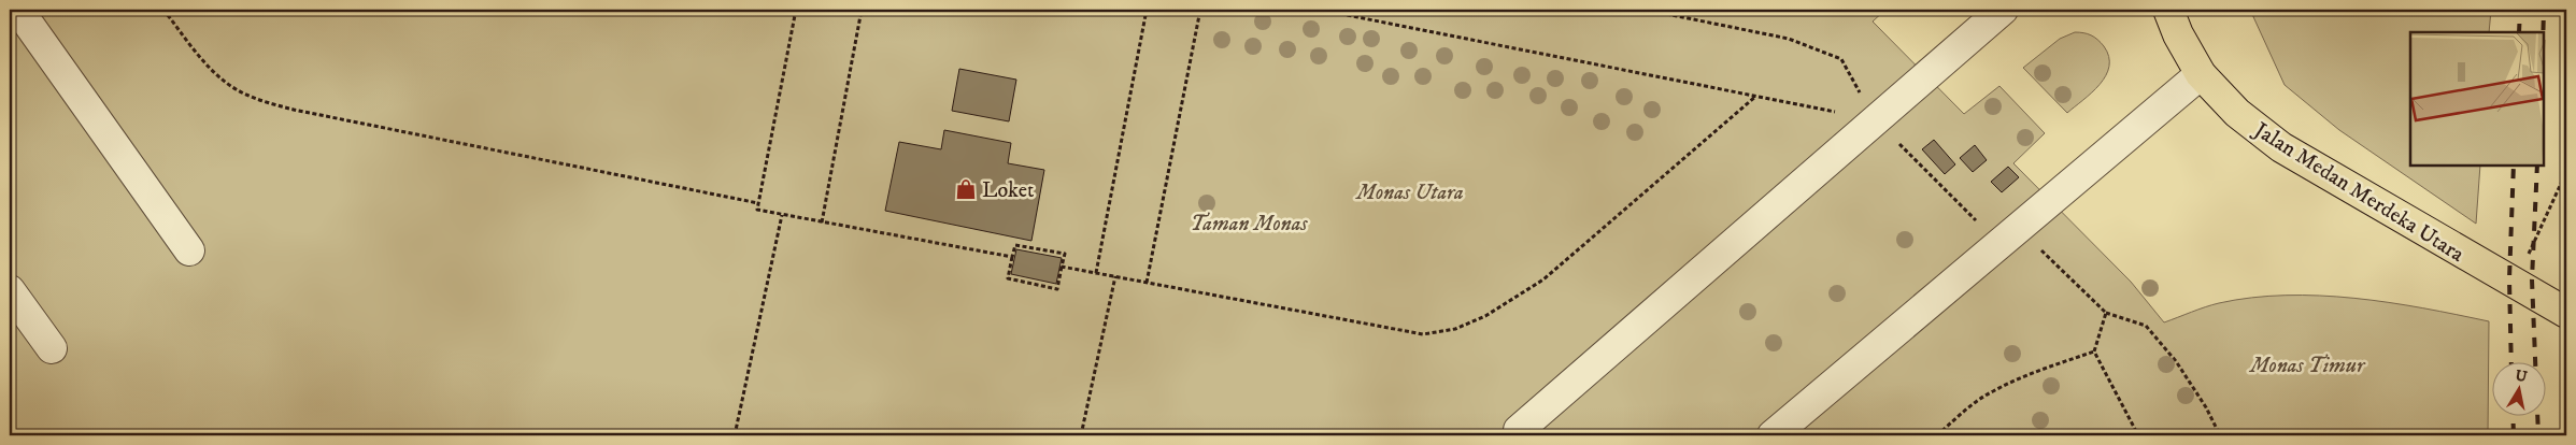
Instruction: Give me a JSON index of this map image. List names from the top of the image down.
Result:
{
  "streets": {
    "main road": ["Jalan Medan Merdeka Utara"]
  },
  "parks": ["Monas Utara", "Taman Monas", "Monas Timur"],
  "places": {
    "shop": ["Loket"]
  },
  "north": "top"
}
